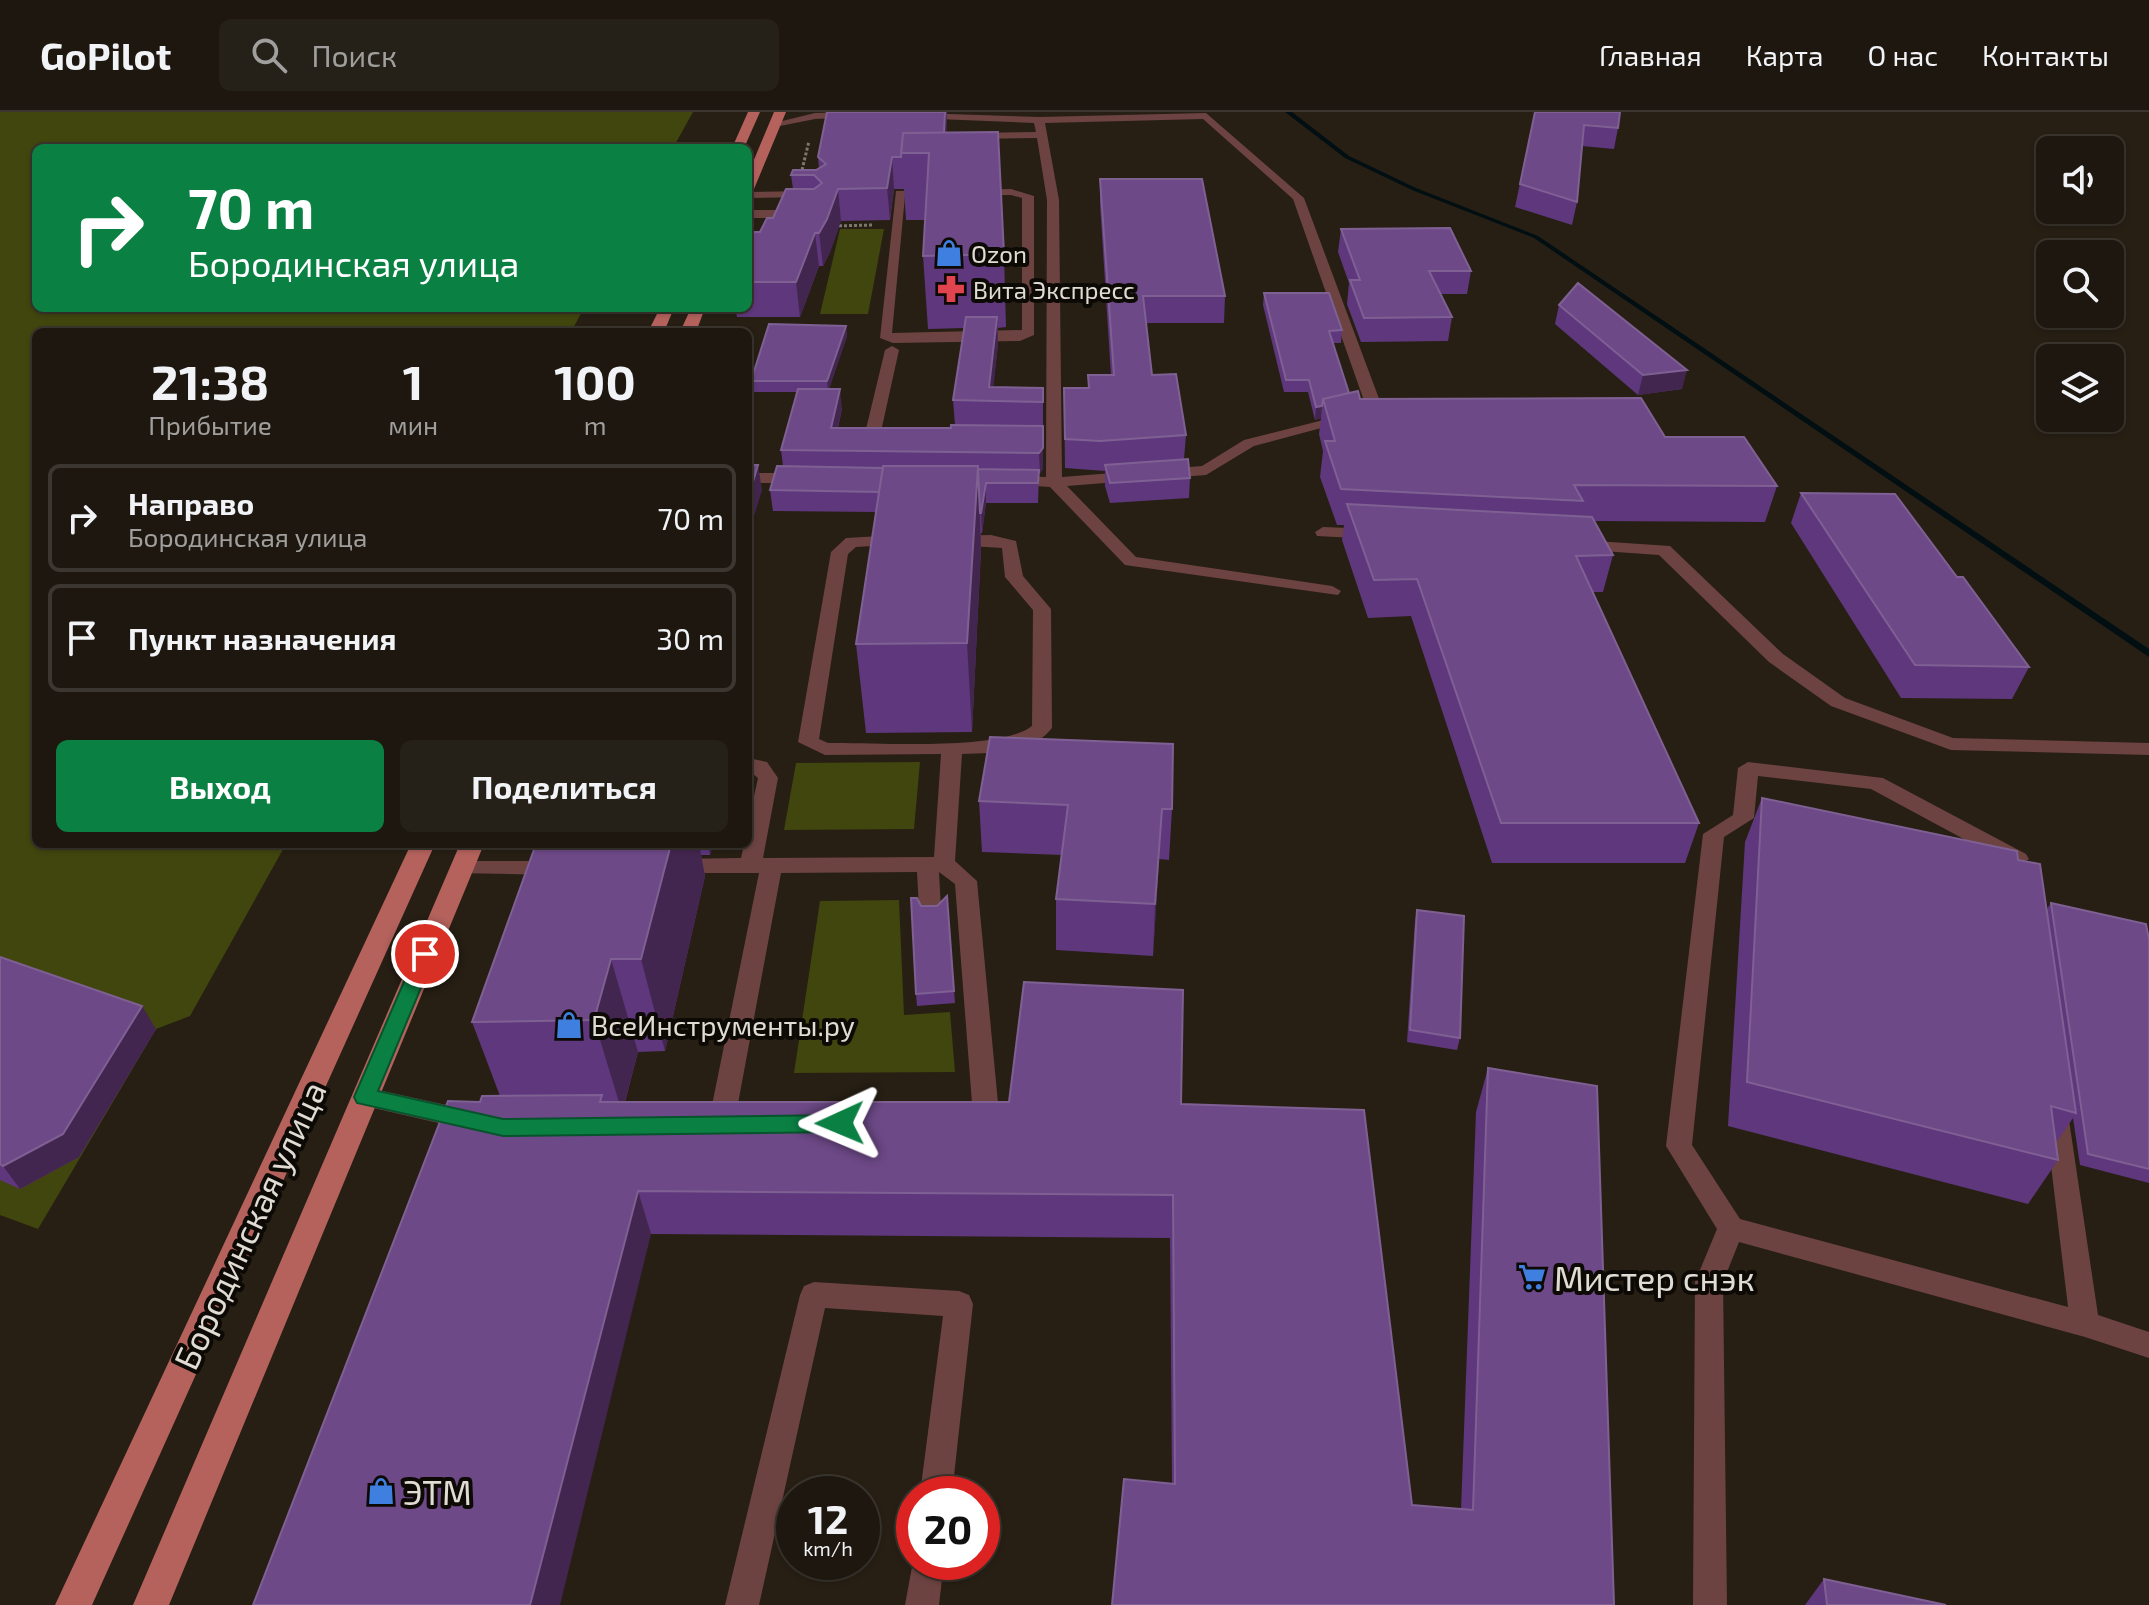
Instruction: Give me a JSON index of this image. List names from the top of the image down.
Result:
{
  "streets": {
    "main road": ["Бородинская улица"]
  },
  "places": {
    "shop": ["Ozon", "ВсеИнструменты.ру", "ЭТМ"],
    "pharmacy": ["Вита Экспресс"],
    "supermarket": ["Мистер снэк"]
  },
  "page": {
    "header": "GoPilot",
    "search": "Поиск",
    "nav": [
      "Главная",
      "Карта",
      "О нас",
      "Контакты"
    ],
    "turn": ["70 m", "Бородинская улица"],
    "eta": [
      "21:38",
      "Прибытие",
      "1",
      "мин",
      "100",
      "m"
    ],
    "list": [
      {
        "name": "Направо",
        "note": "Бородинская улица",
        "value": "70 m"
      },
      {
        "name": "Пункт назначения",
        "value": "30 m"
      }
    ],
    "buttons": ["Выход", "Поделиться"],
    "speed": "12 km/h",
    "limit": "20"
  }
}
